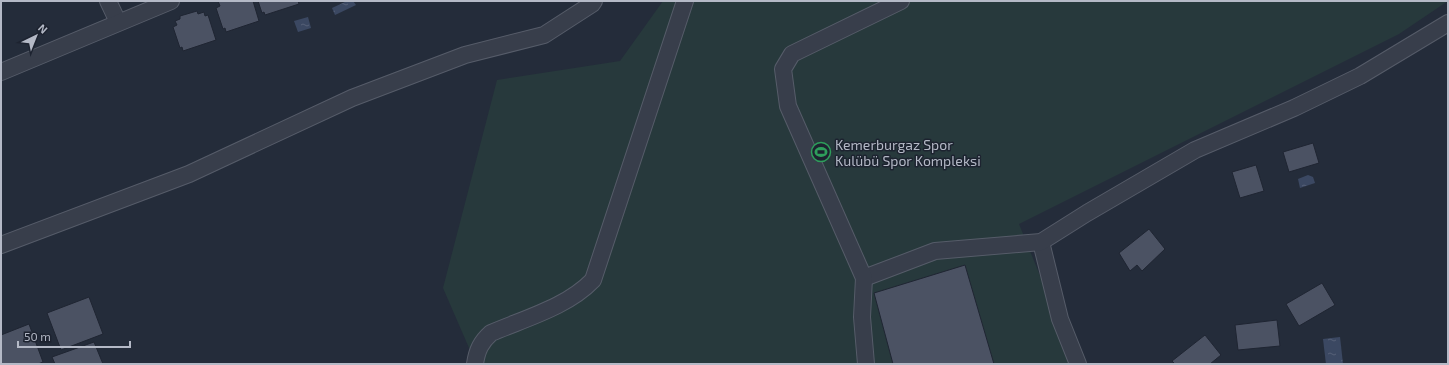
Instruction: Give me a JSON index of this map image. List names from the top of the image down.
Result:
{
  "places": {
    "sports": ["Kemerburgaz Spor Kulübü Spor Kompleksi"]
  },
  "scale_bar": "50 m",
  "north": "top right"
}
